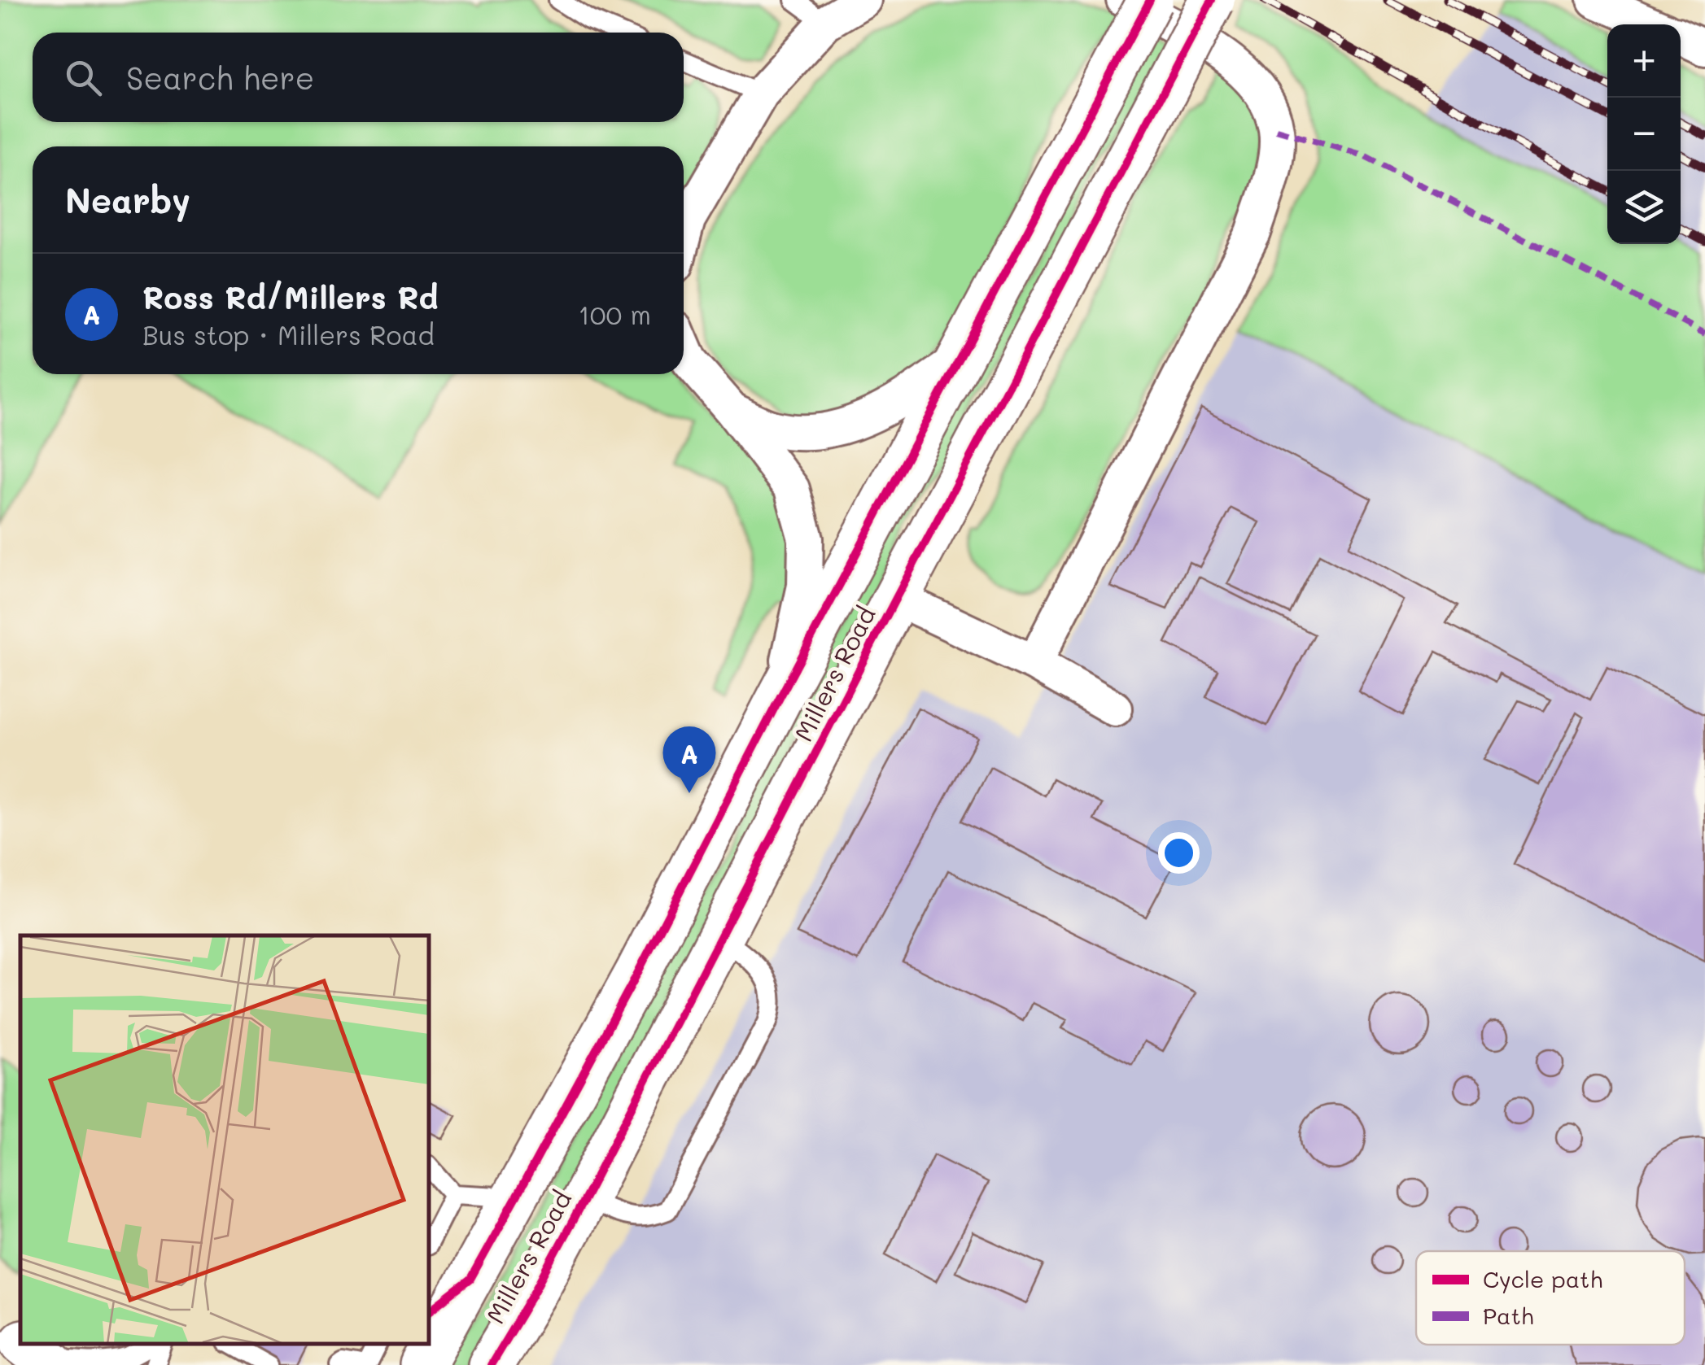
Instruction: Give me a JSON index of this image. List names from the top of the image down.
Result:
{
  "streets": {
    "main road": ["Millers Road"]
  },
  "legend": ["Cycle path", "Path"],
  "page": {
    "map_buttons": ["+", "−"],
    "search": "Search here",
    "heading": "Nearby",
    "list": [
      {
        "mark": "A",
        "name": "Ross Rd/Millers Rd",
        "note": "Bus stop · Millers Road",
        "value": "100 m"
      }
    ],
    "pins": "A"
  }
}
